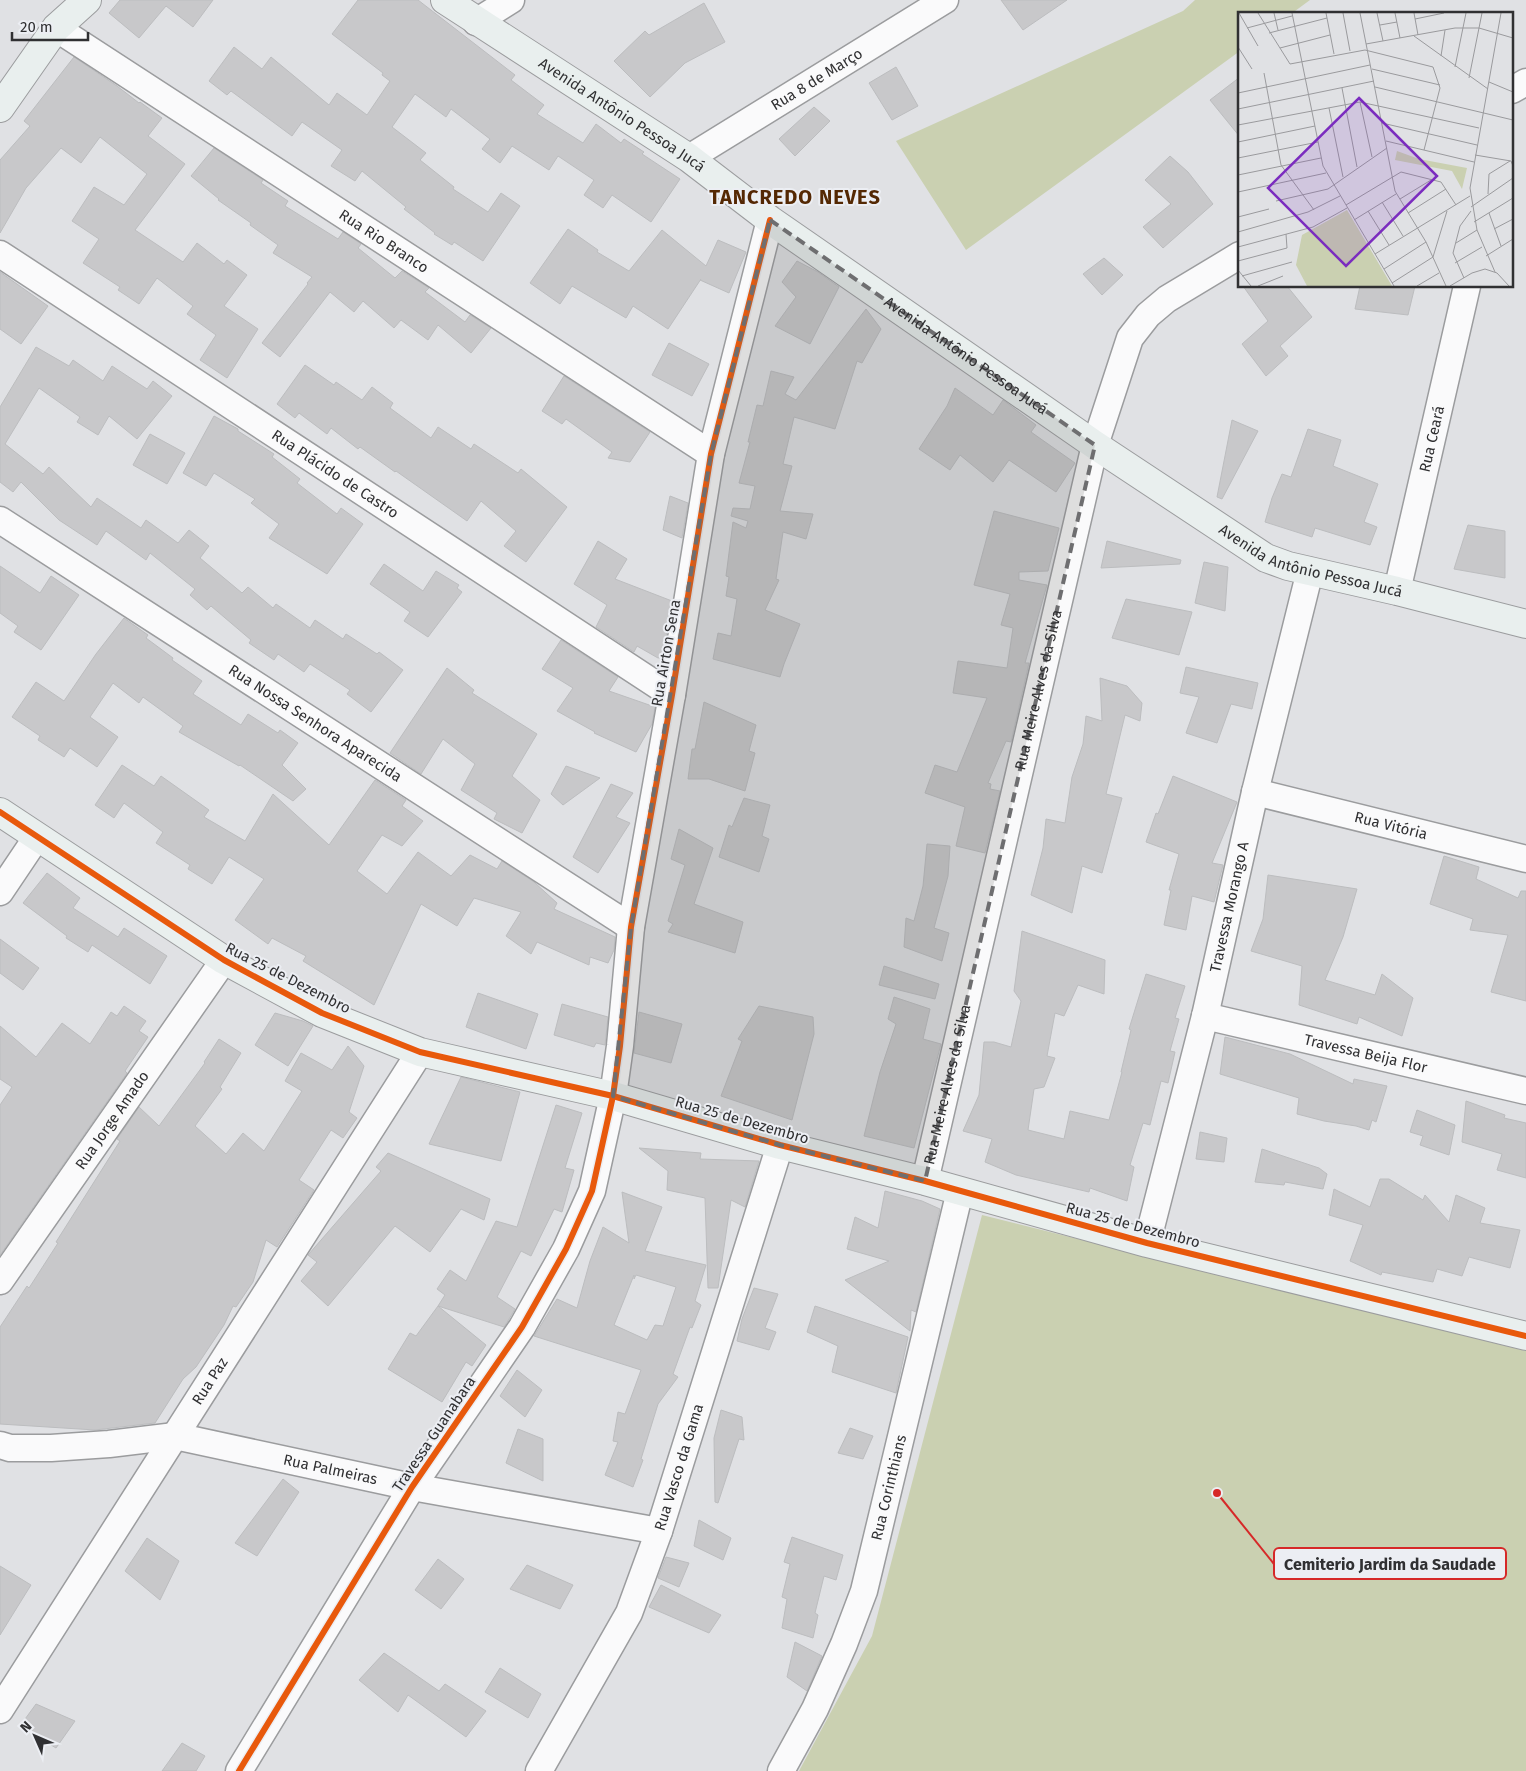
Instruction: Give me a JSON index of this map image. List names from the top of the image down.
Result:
{
  "streets": {
    "street": [
      "Rua 8 de Março",
      "Avenida Antônio Pessoa Jucá",
      "Rua Rio Branco",
      "Rua Ceará",
      "Rua Plácido de Castro",
      "Rua Airton Sena",
      "Rua Meire Alves da Silva",
      "Rua Nossa Senhora Aparecida",
      "Rua Vitória",
      "Travessa Morango A",
      "Rua 25 de Dezembro",
      "Travessa Beija Flor",
      "Rua Jorge Amado",
      "Rua Paz",
      "Travessa Guanabara",
      "Rua Vasco da Gama",
      "Rua Palmeiras",
      "Rua Corinthians"
    ]
  },
  "crossings": [
    ["Rua 8 de Março", "Avenida Antônio Pessoa Jucá"],
    ["Avenida Antônio Pessoa Jucá", "Rua Ceará"],
    ["Avenida Antônio Pessoa Jucá", "Rua Airton Sena"],
    ["Avenida Antônio Pessoa Jucá", "Rua Meire Alves da Silva"],
    ["Avenida Antônio Pessoa Jucá", "Travessa Morango A"],
    ["Rua Rio Branco", "Rua Airton Sena"],
    ["Rua Plácido de Castro", "Rua Airton Sena"],
    ["Rua Airton Sena", "Rua Nossa Senhora Aparecida"],
    ["Rua Airton Sena", "Rua 25 de Dezembro"],
    ["Rua Airton Sena", "Travessa Guanabara"],
    ["Rua Meire Alves da Silva", "Rua 25 de Dezembro"],
    ["Rua Vitória", "Travessa Morango A"],
    ["Travessa Morango A", "Rua 25 de Dezembro"],
    ["Travessa Morango A", "Travessa Beija Flor"],
    ["Rua 25 de Dezembro", "Rua Jorge Amado"],
    ["Rua 25 de Dezembro", "Rua Paz"],
    ["Rua 25 de Dezembro", "Travessa Guanabara"],
    ["Rua 25 de Dezembro", "Rua Vasco da Gama"],
    ["Rua 25 de Dezembro", "Rua Corinthians"],
    ["Rua Paz", "Rua Palmeiras"],
    ["Travessa Guanabara", "Rua Palmeiras"],
    ["Rua Vasco da Gama", "Rua Palmeiras"]
  ],
  "districts": ["TANCREDO NEVES"],
  "places": ["Cemiterio Jardim da Saudade"],
  "scale_bar": "20 m",
  "north": "top left"
}
